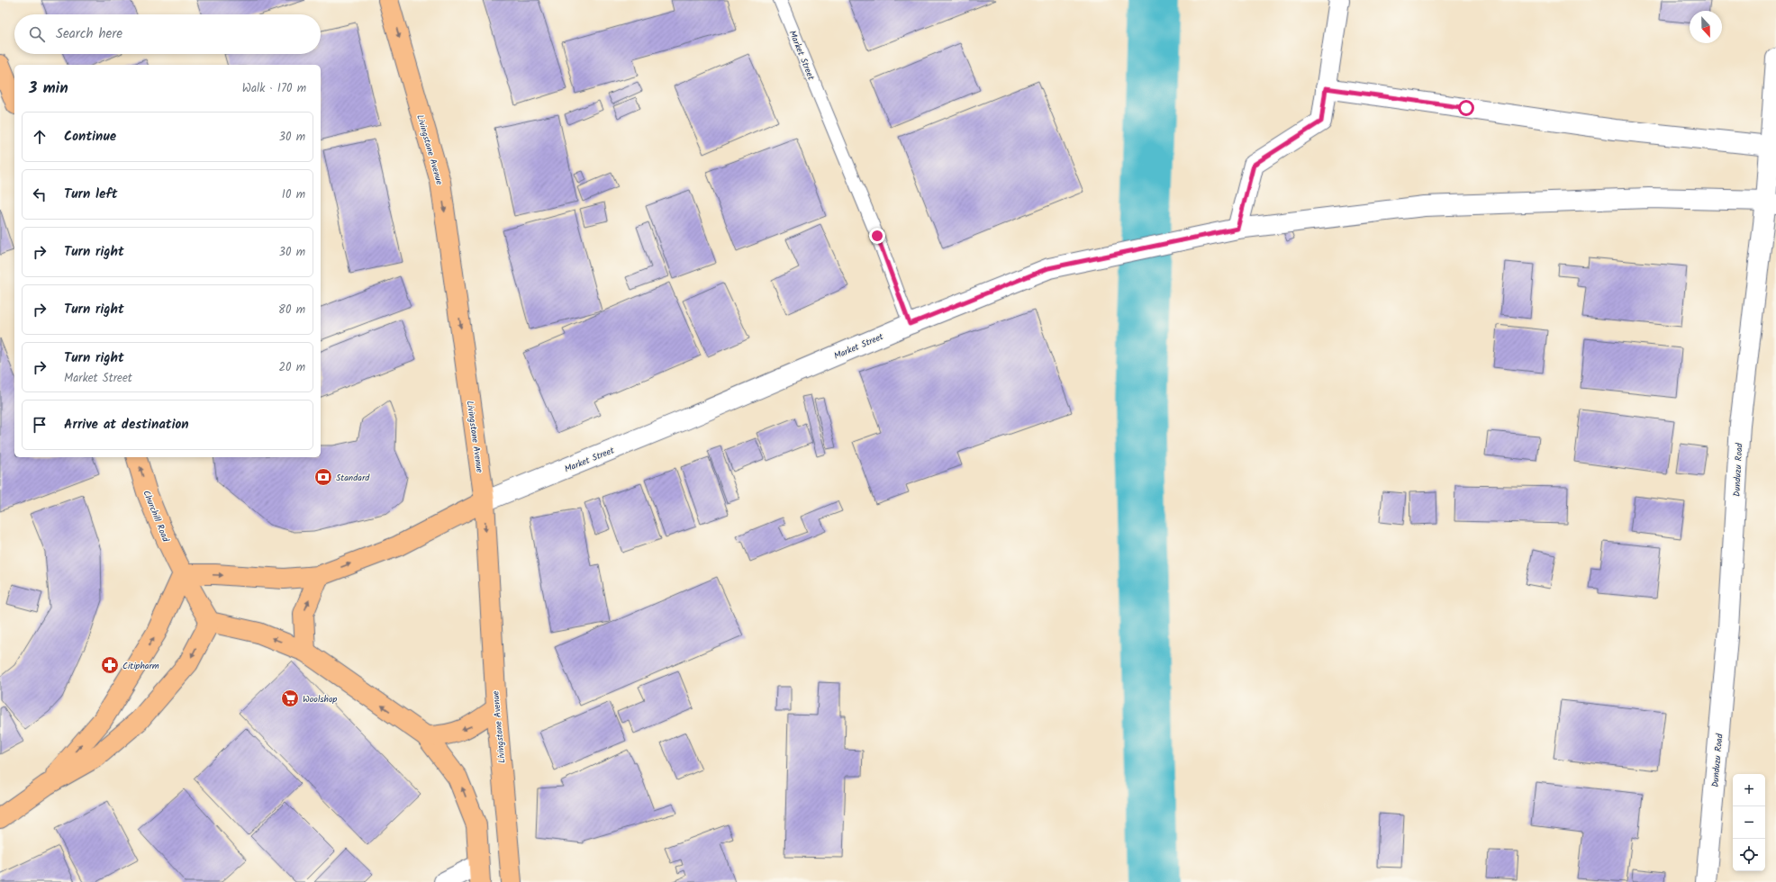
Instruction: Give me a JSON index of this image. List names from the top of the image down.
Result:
{
  "streets": {
    "highway": ["Livingstone Avenue", "Churchill Road"],
    "street": ["Market Street", "Dunduzu Road"]
  },
  "crossings": [
    ["Market Street", "Livingstone Avenue"]
  ],
  "one_way": ["Livingstone Avenue", "Churchill Road"],
  "places": {
    "bank": ["Standard"],
    "pharmacy": ["Citipharm"],
    "supermarket": ["Woolshop"]
  },
  "north": "bottom",
  "page": {
    "search": "Search here",
    "heading": ["3 min", "Walk · 170 m"],
    "list": [
      ["Continue", "30 m"],
      ["Turn left", "10 m"],
      ["Turn right", "30 m"],
      ["Turn right", "80 m"],
      ["Turn right", "Market Street", "20 m"],
      "Arrive at destination"
    ],
    "map_buttons": ["+", "−"]
  }
}
